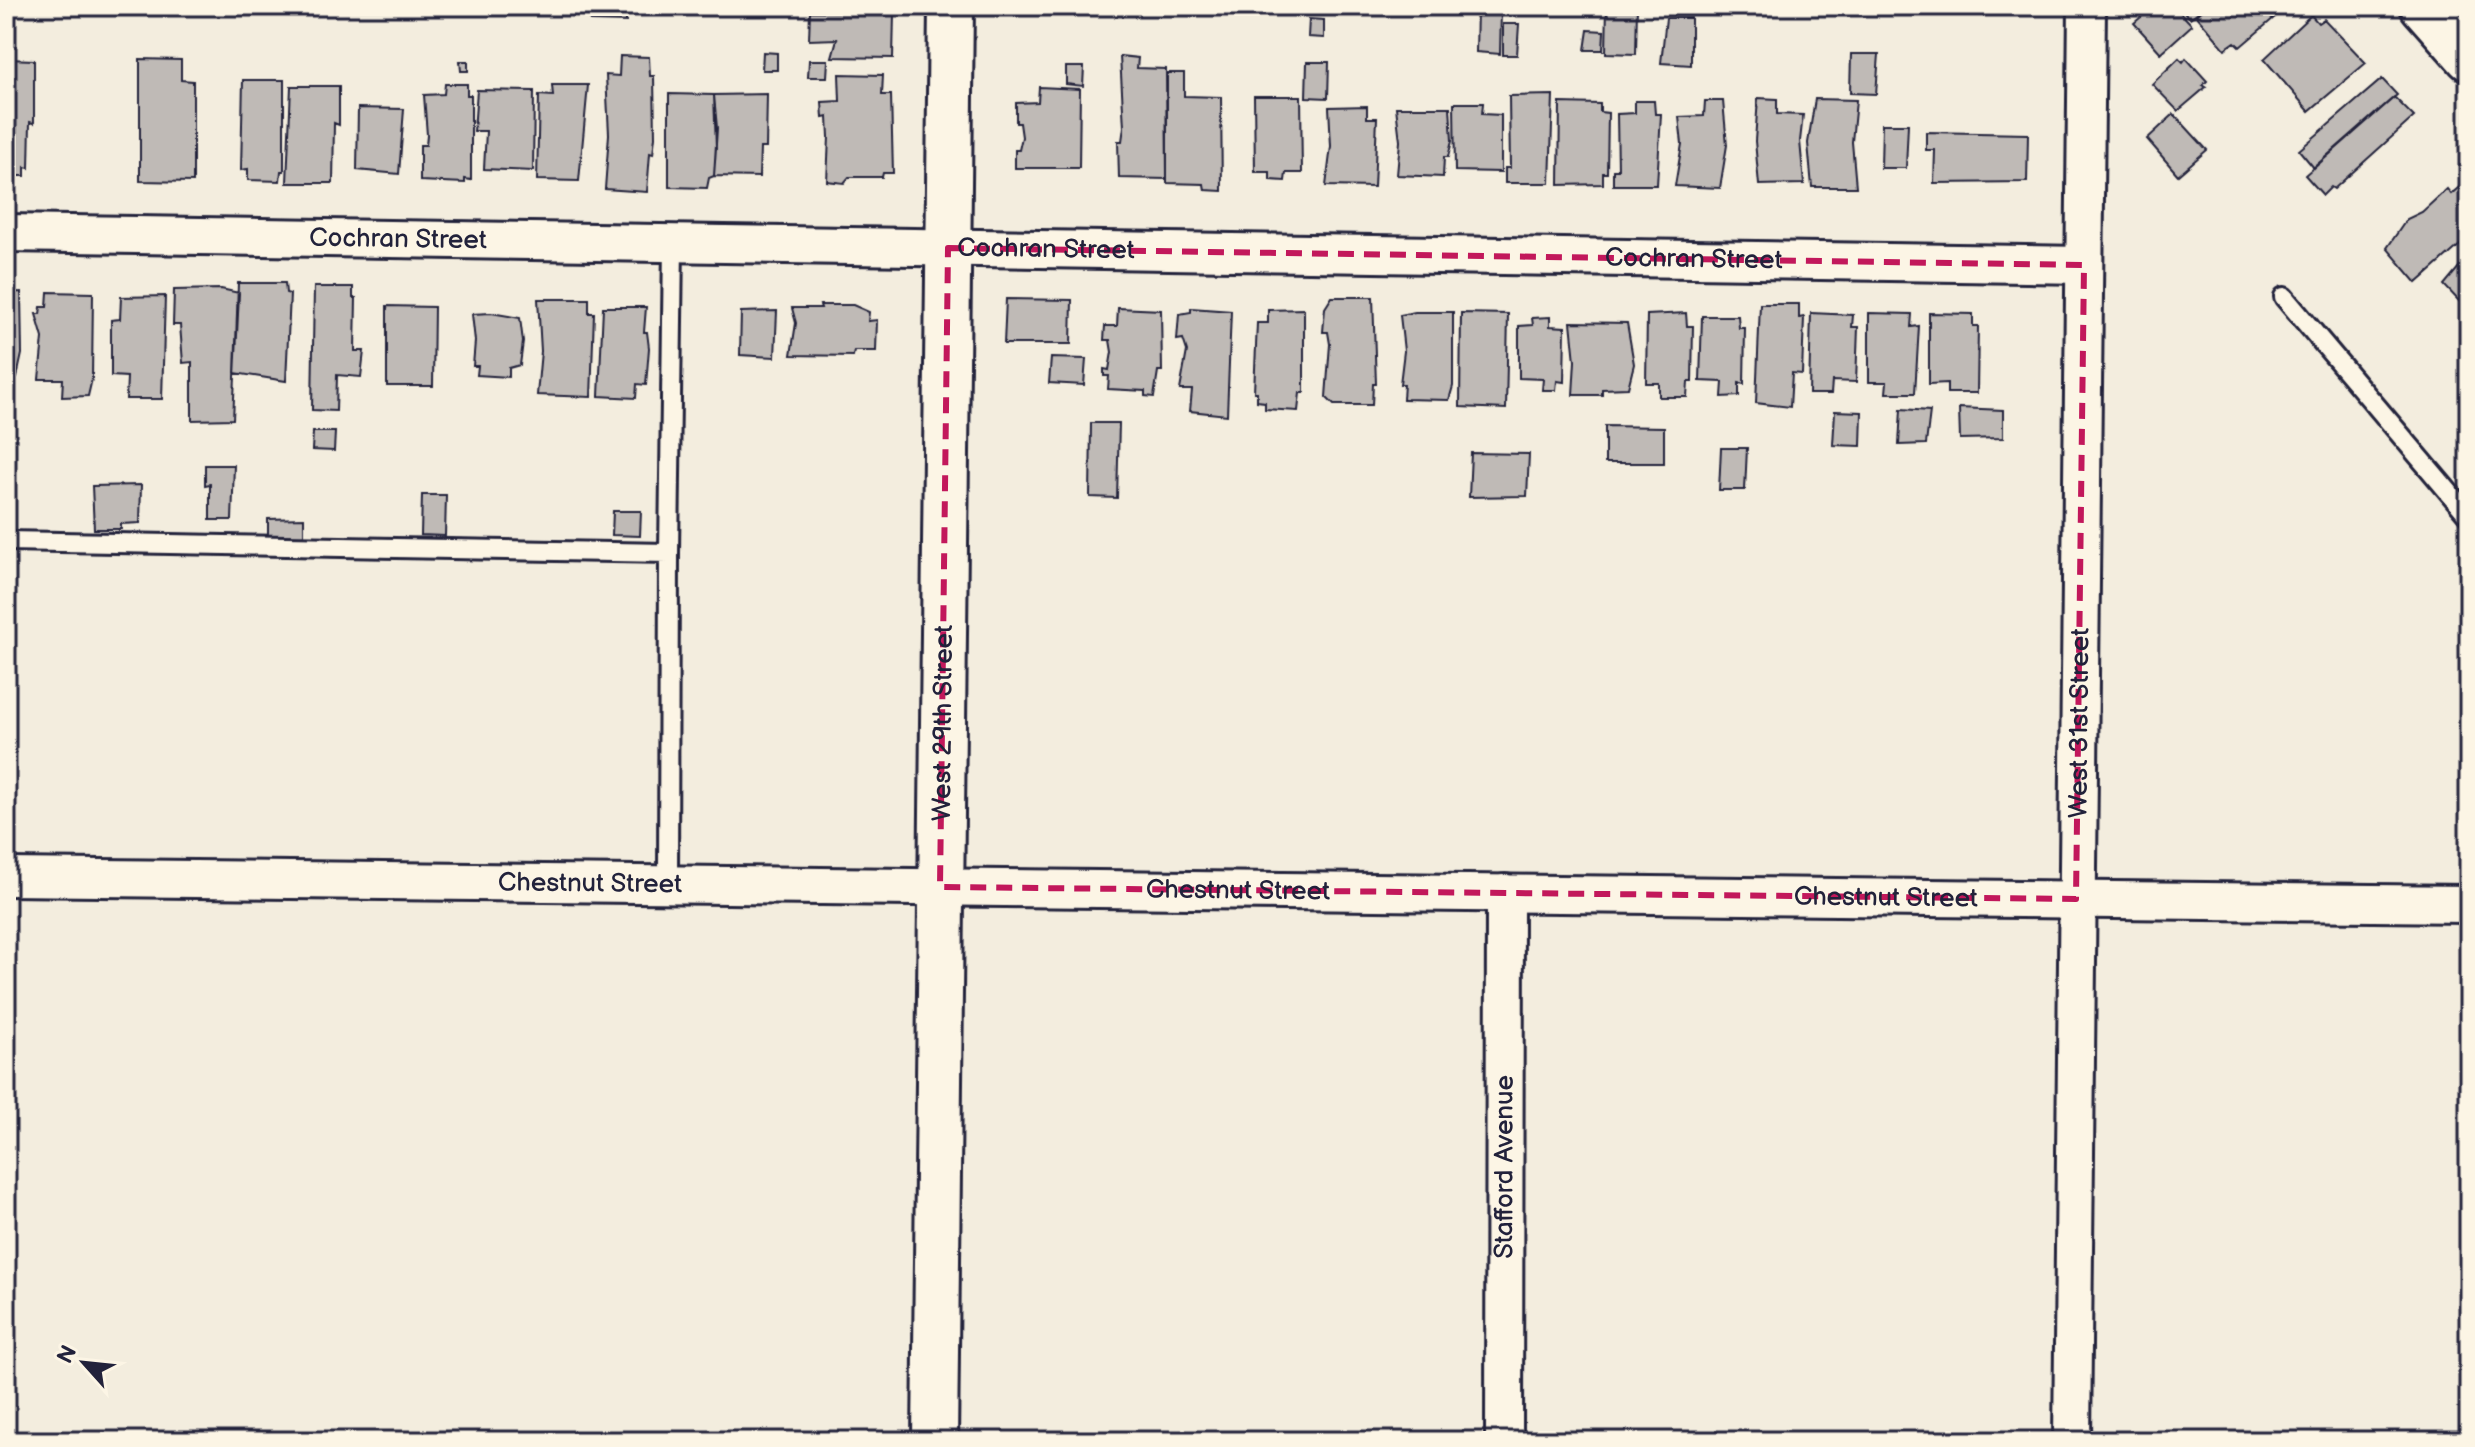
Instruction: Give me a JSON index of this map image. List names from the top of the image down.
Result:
{
  "streets": {
    "street": [
      "Cochran Street",
      "West 29th Street",
      "West 31st Street",
      "Chestnut Street",
      "Stafford Avenue"
    ]
  },
  "crossings": [
    ["Cochran Street", "West 29th Street"],
    ["Cochran Street", "West 31st Street"],
    ["West 29th Street", "Chestnut Street"],
    ["West 31st Street", "Chestnut Street"],
    ["Chestnut Street", "Stafford Avenue"]
  ],
  "north": "top left"
}
